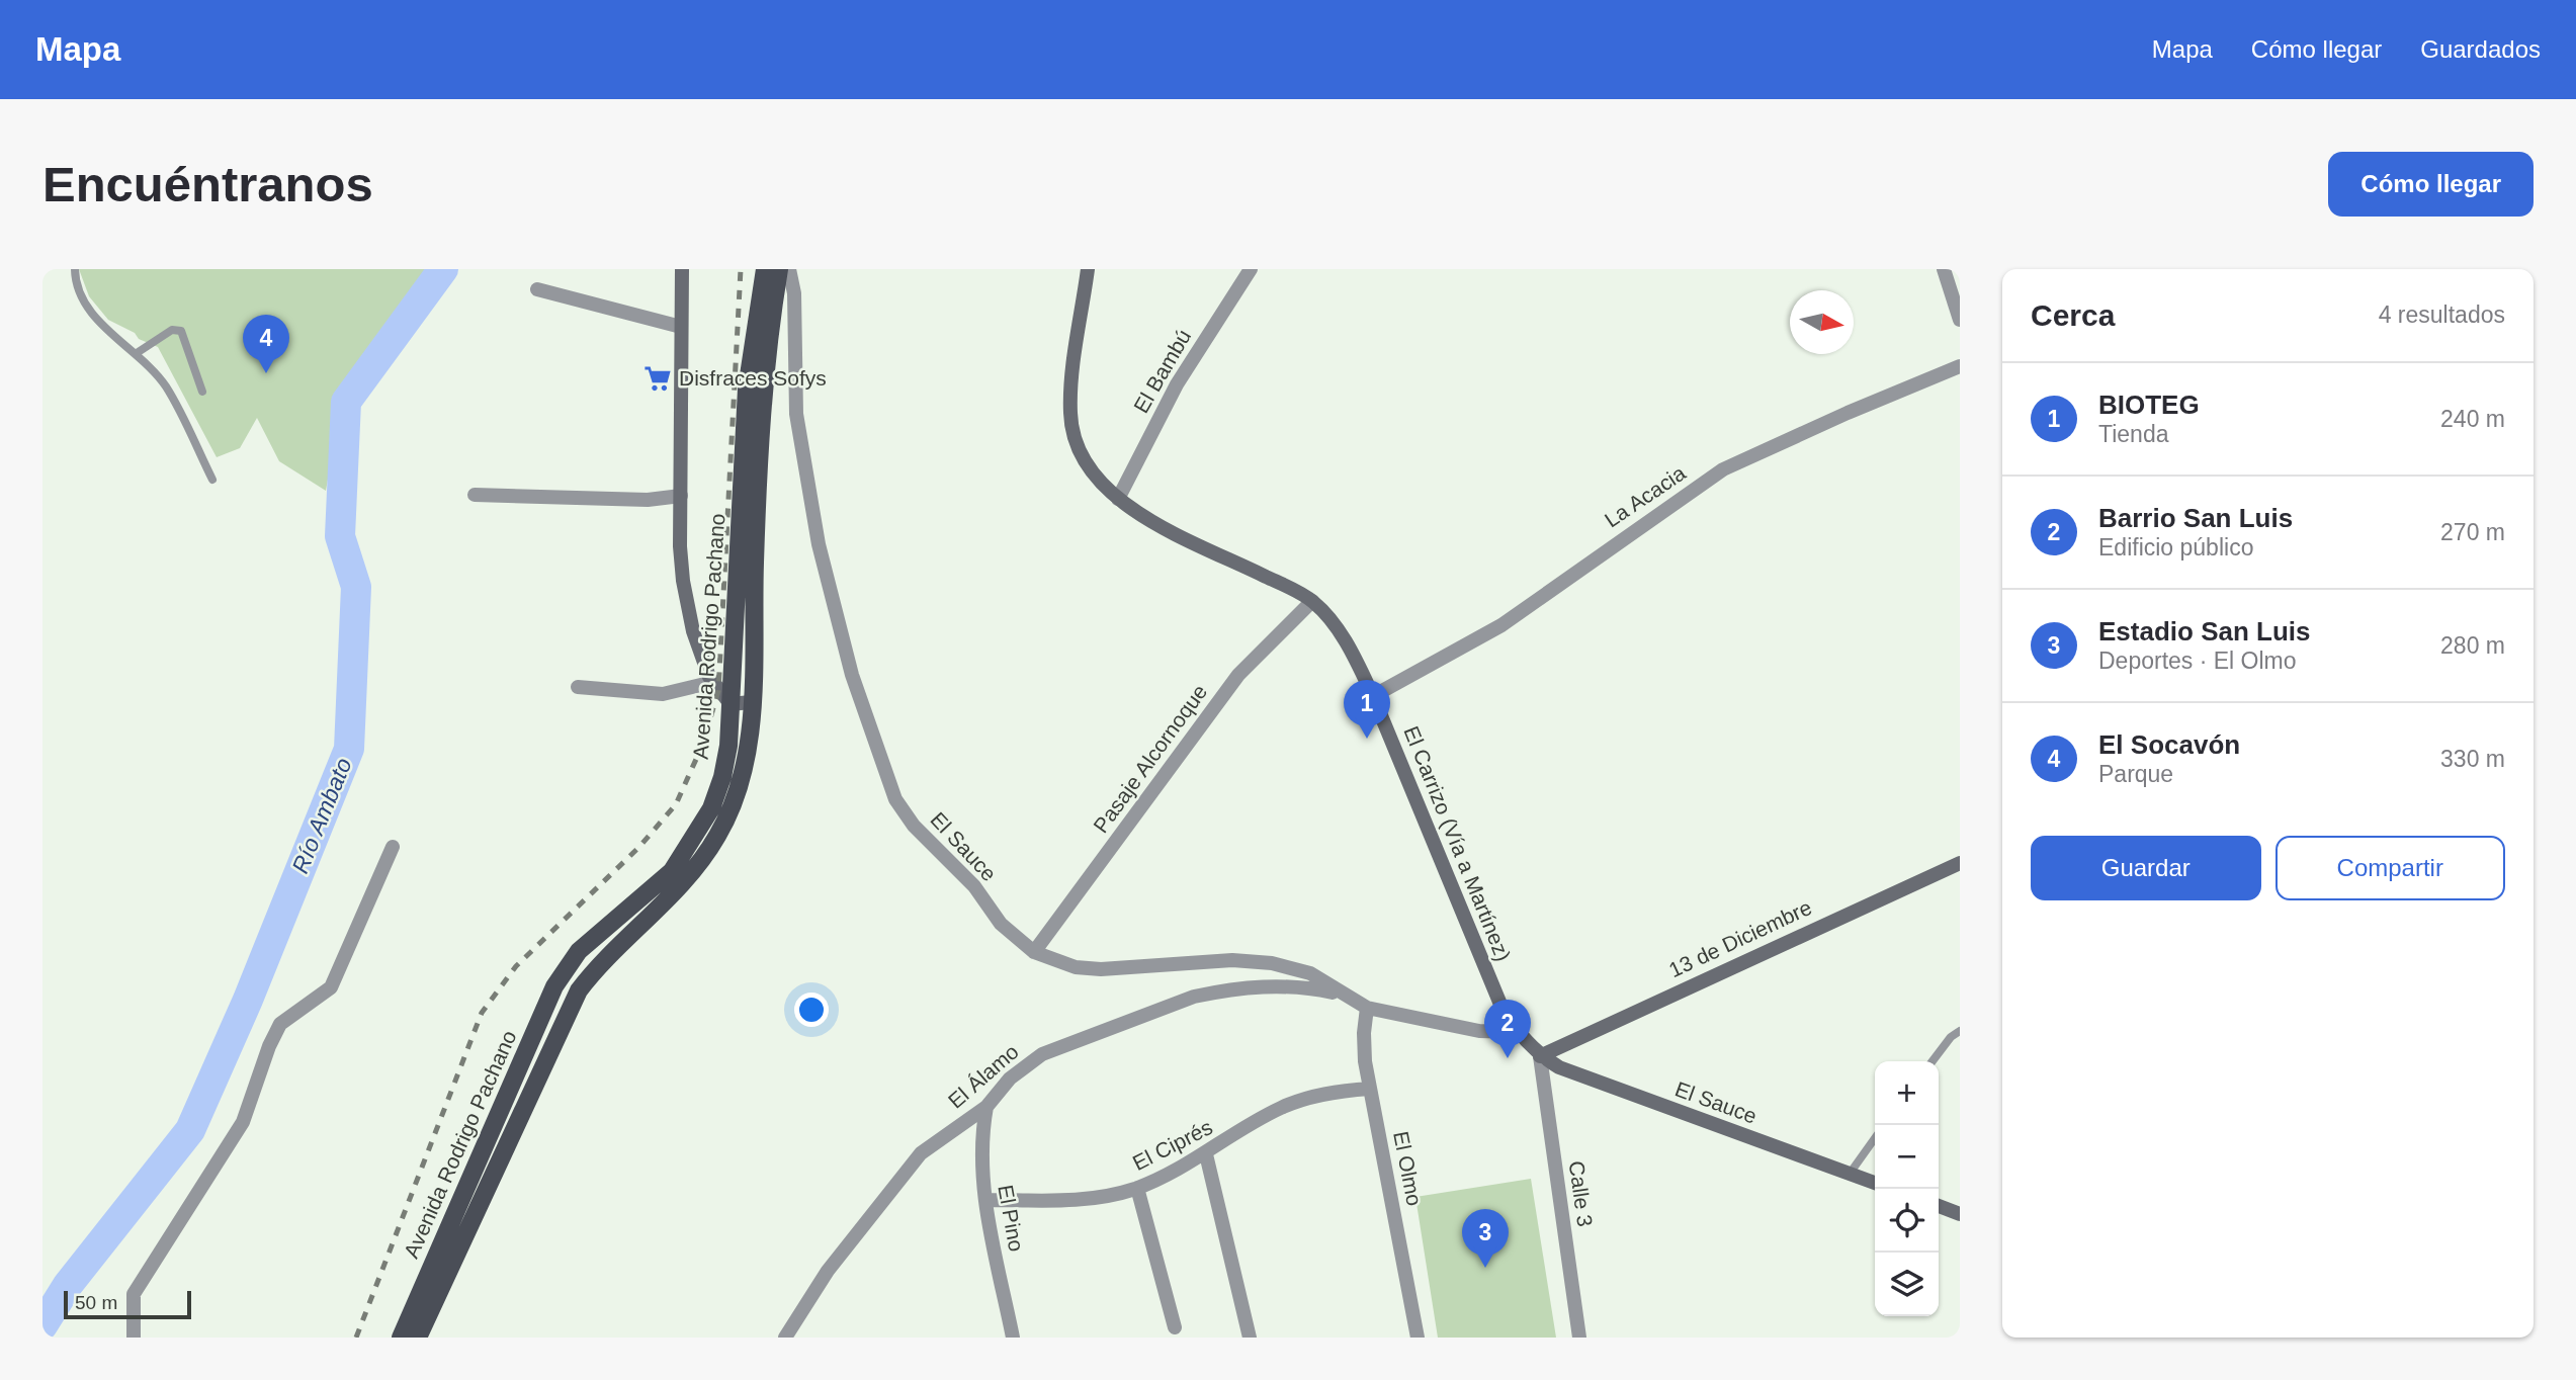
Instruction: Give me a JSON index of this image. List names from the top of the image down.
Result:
{
  "streets": {
    "main road": ["Avenida Rodrigo Pachano"],
    "street": [
      "El Bambú",
      "La Acacia",
      "Pasaje Alcornoque",
      "El Carrizo (Vía a Martínez)",
      "El Sauce",
      "13 de Diciembre",
      "El Álamo",
      "El Ciprés",
      "El Olmo",
      "Calle 3",
      "El Pino"
    ]
  },
  "crossings": [
    ["El Bambú", "El Carrizo (Vía a Martínez)"],
    ["La Acacia", "El Carrizo (Vía a Martínez)"],
    ["Pasaje Alcornoque", "El Carrizo (Vía a Martínez)"],
    ["Pasaje Alcornoque", "El Sauce"],
    ["El Carrizo (Vía a Martínez)", "El Sauce"],
    ["El Carrizo (Vía a Martínez)", "13 de Diciembre"],
    ["El Carrizo (Vía a Martínez)", "Calle 3"],
    ["El Sauce", "13 de Diciembre"],
    ["El Sauce", "El Álamo"],
    ["El Sauce", "El Olmo"],
    ["El Sauce", "Calle 3"],
    ["13 de Diciembre", "Calle 3"],
    ["El Álamo", "El Pino"],
    ["El Ciprés", "El Olmo"],
    ["El Ciprés", "El Pino"]
  ],
  "water": ["Río Ambato"],
  "places": {
    "supermarket": ["Disfraces Sofys"]
  },
  "scale_bar": "50 m",
  "north": "right",
  "page": {
    "header": "Mapa",
    "nav": ["Mapa", "Cómo llegar", "Guardados"],
    "buttons": [
      "Cómo llegar",
      ["Guardar", "Compartir"]
    ],
    "title": "Encuéntranos",
    "heading": ["Cerca", "4 resultados"],
    "pins": [
      "4",
      "1",
      "2",
      "3"
    ],
    "list": [
      {
        "mark": "1",
        "name": "BIOTEG",
        "note": "Tienda",
        "value": "240 m"
      },
      {
        "mark": "2",
        "name": "Barrio San Luis",
        "note": "Edificio público",
        "value": "270 m"
      },
      {
        "mark": "3",
        "name": "Estadio San Luis",
        "note": "Deportes · El Olmo",
        "value": "280 m"
      },
      {
        "mark": "4",
        "name": "El Socavón",
        "note": "Parque",
        "value": "330 m"
      }
    ],
    "map_buttons": ["+", "−"],
    "scale": "50 m"
  }
}
